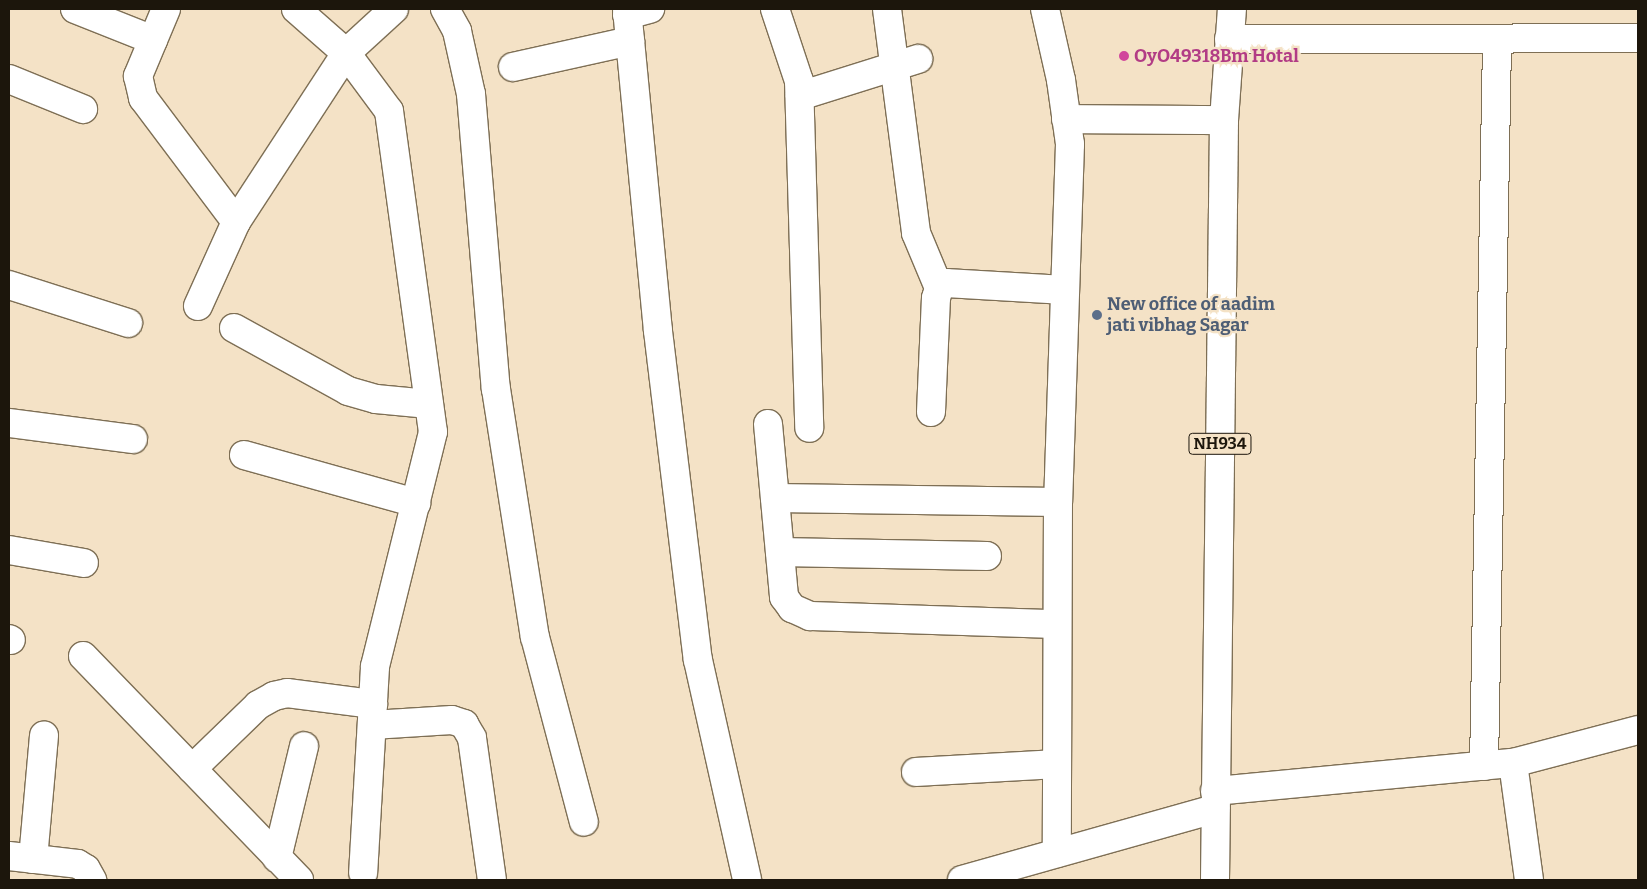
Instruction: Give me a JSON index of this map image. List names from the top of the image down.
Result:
{
  "streets": {
    "main road": ["NH934"]
  },
  "places": ["OyO49318Bm Hotal", "New office of aadim jati vibhag Sagar"]
}
